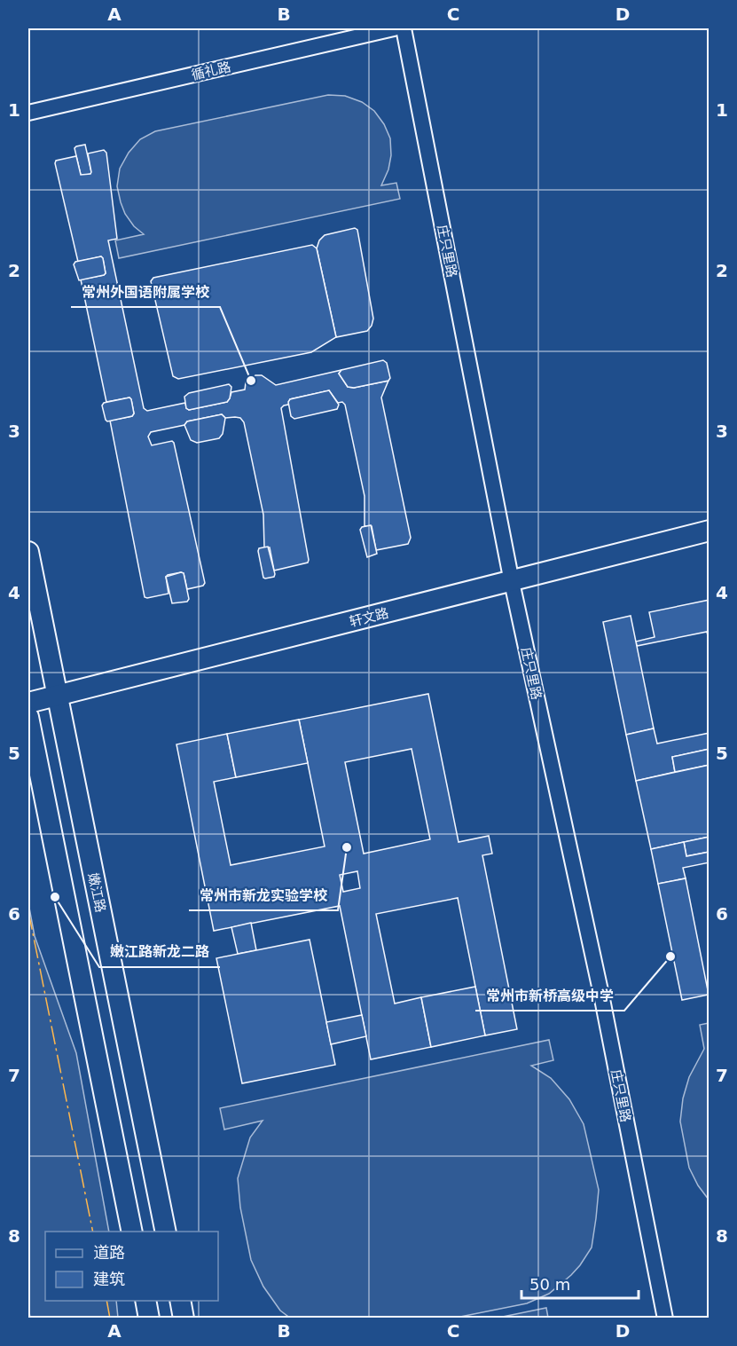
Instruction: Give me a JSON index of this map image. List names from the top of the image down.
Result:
{
  "streets": {
    "main road": ["轩文路", "嫩江路"],
    "street": ["循礼路", "庄只里路"]
  },
  "crossings": [
    ["庄只里路", "轩文路"],
    ["轩文路", "嫩江路"]
  ],
  "places": [
    "常州外国语附属学校",
    "常州市新龙实验学校",
    "嫩江路新龙二路",
    "常州市新桥高级中学"
  ],
  "legend": ["道路", "建筑"],
  "scale_bar": "50 m",
  "grid": {
    "columns": [
      "A",
      "B",
      "C",
      "D"
    ],
    "rows": [
      "1",
      "2",
      "3",
      "4",
      "5",
      "6",
      "7",
      "8"
    ]
  }
}
